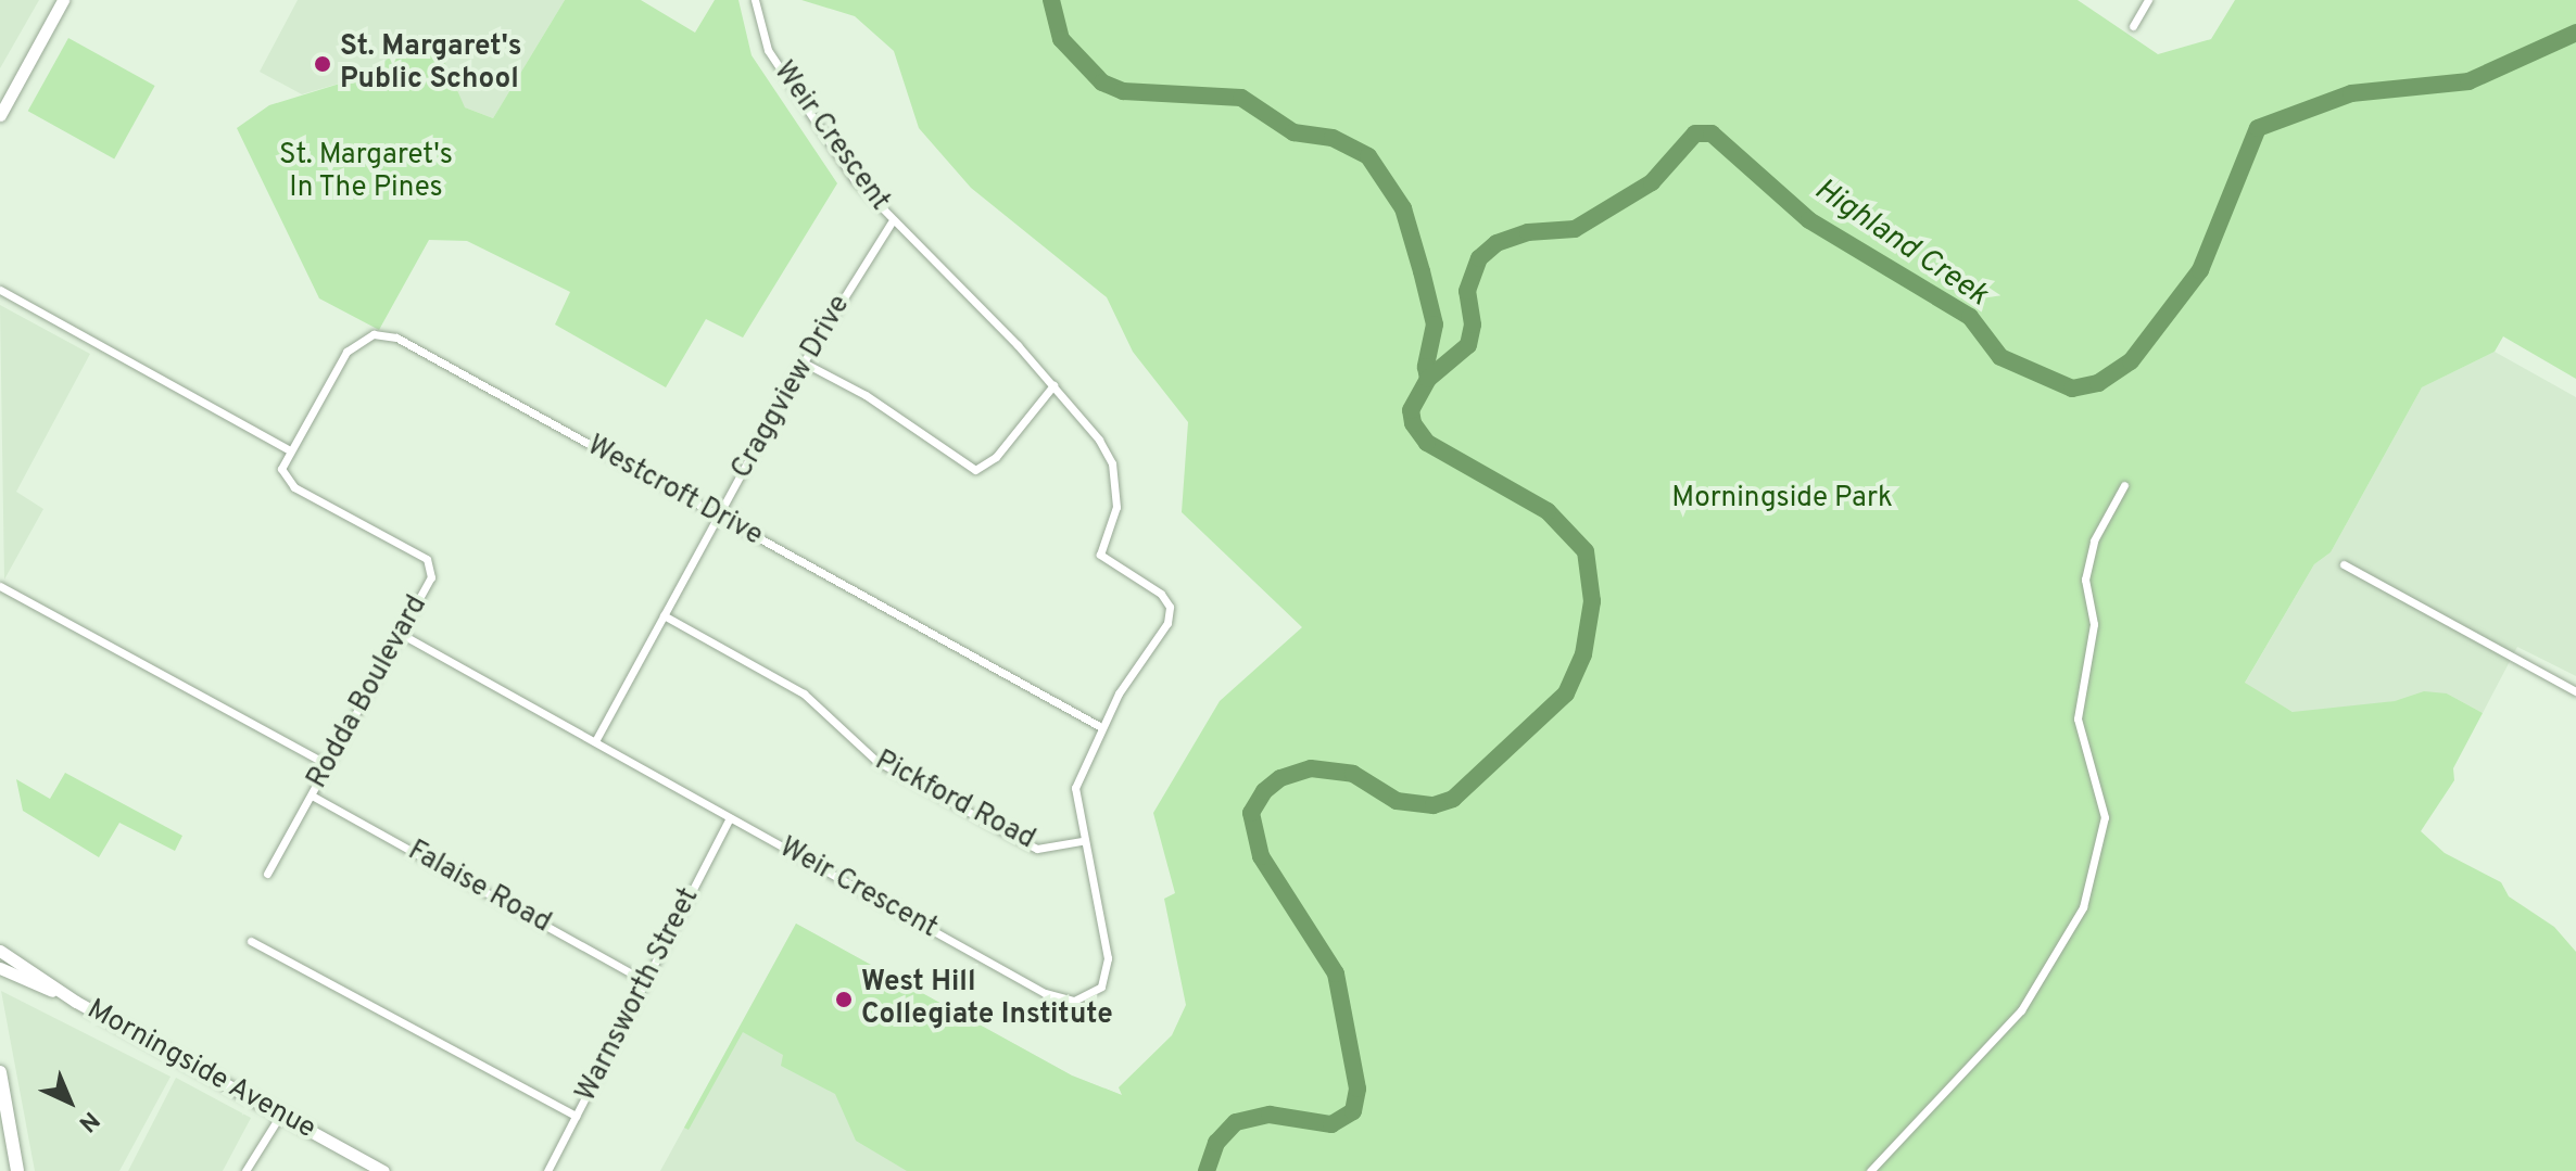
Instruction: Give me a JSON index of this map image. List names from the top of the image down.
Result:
{
  "streets": {
    "main road": ["Morningside Avenue"],
    "street": [
      "Weir Crescent",
      "Craggview Drive",
      "Westcroft Drive",
      "Rodda Boulevard",
      "Pickford Road",
      "Falaise Road",
      "Warnsworth Street"
    ]
  },
  "crossings": [
    ["Weir Crescent", "Craggview Drive"],
    ["Weir Crescent", "Westcroft Drive"],
    ["Weir Crescent", "Rodda Boulevard"],
    ["Weir Crescent", "Pickford Road"],
    ["Weir Crescent", "Warnsworth Street"],
    ["Craggview Drive", "Westcroft Drive"],
    ["Craggview Drive", "Pickford Road"],
    ["Westcroft Drive", "Rodda Boulevard"],
    ["Rodda Boulevard", "Falaise Road"],
    ["Falaise Road", "Warnsworth Street"]
  ],
  "water": ["Highland Creek"],
  "parks": ["St. Margaret's In The Pines", "Morningside Park"],
  "places": ["St. Margaret's Public School", "West Hill Collegiate Institute"],
  "north": "bottom right"
}
